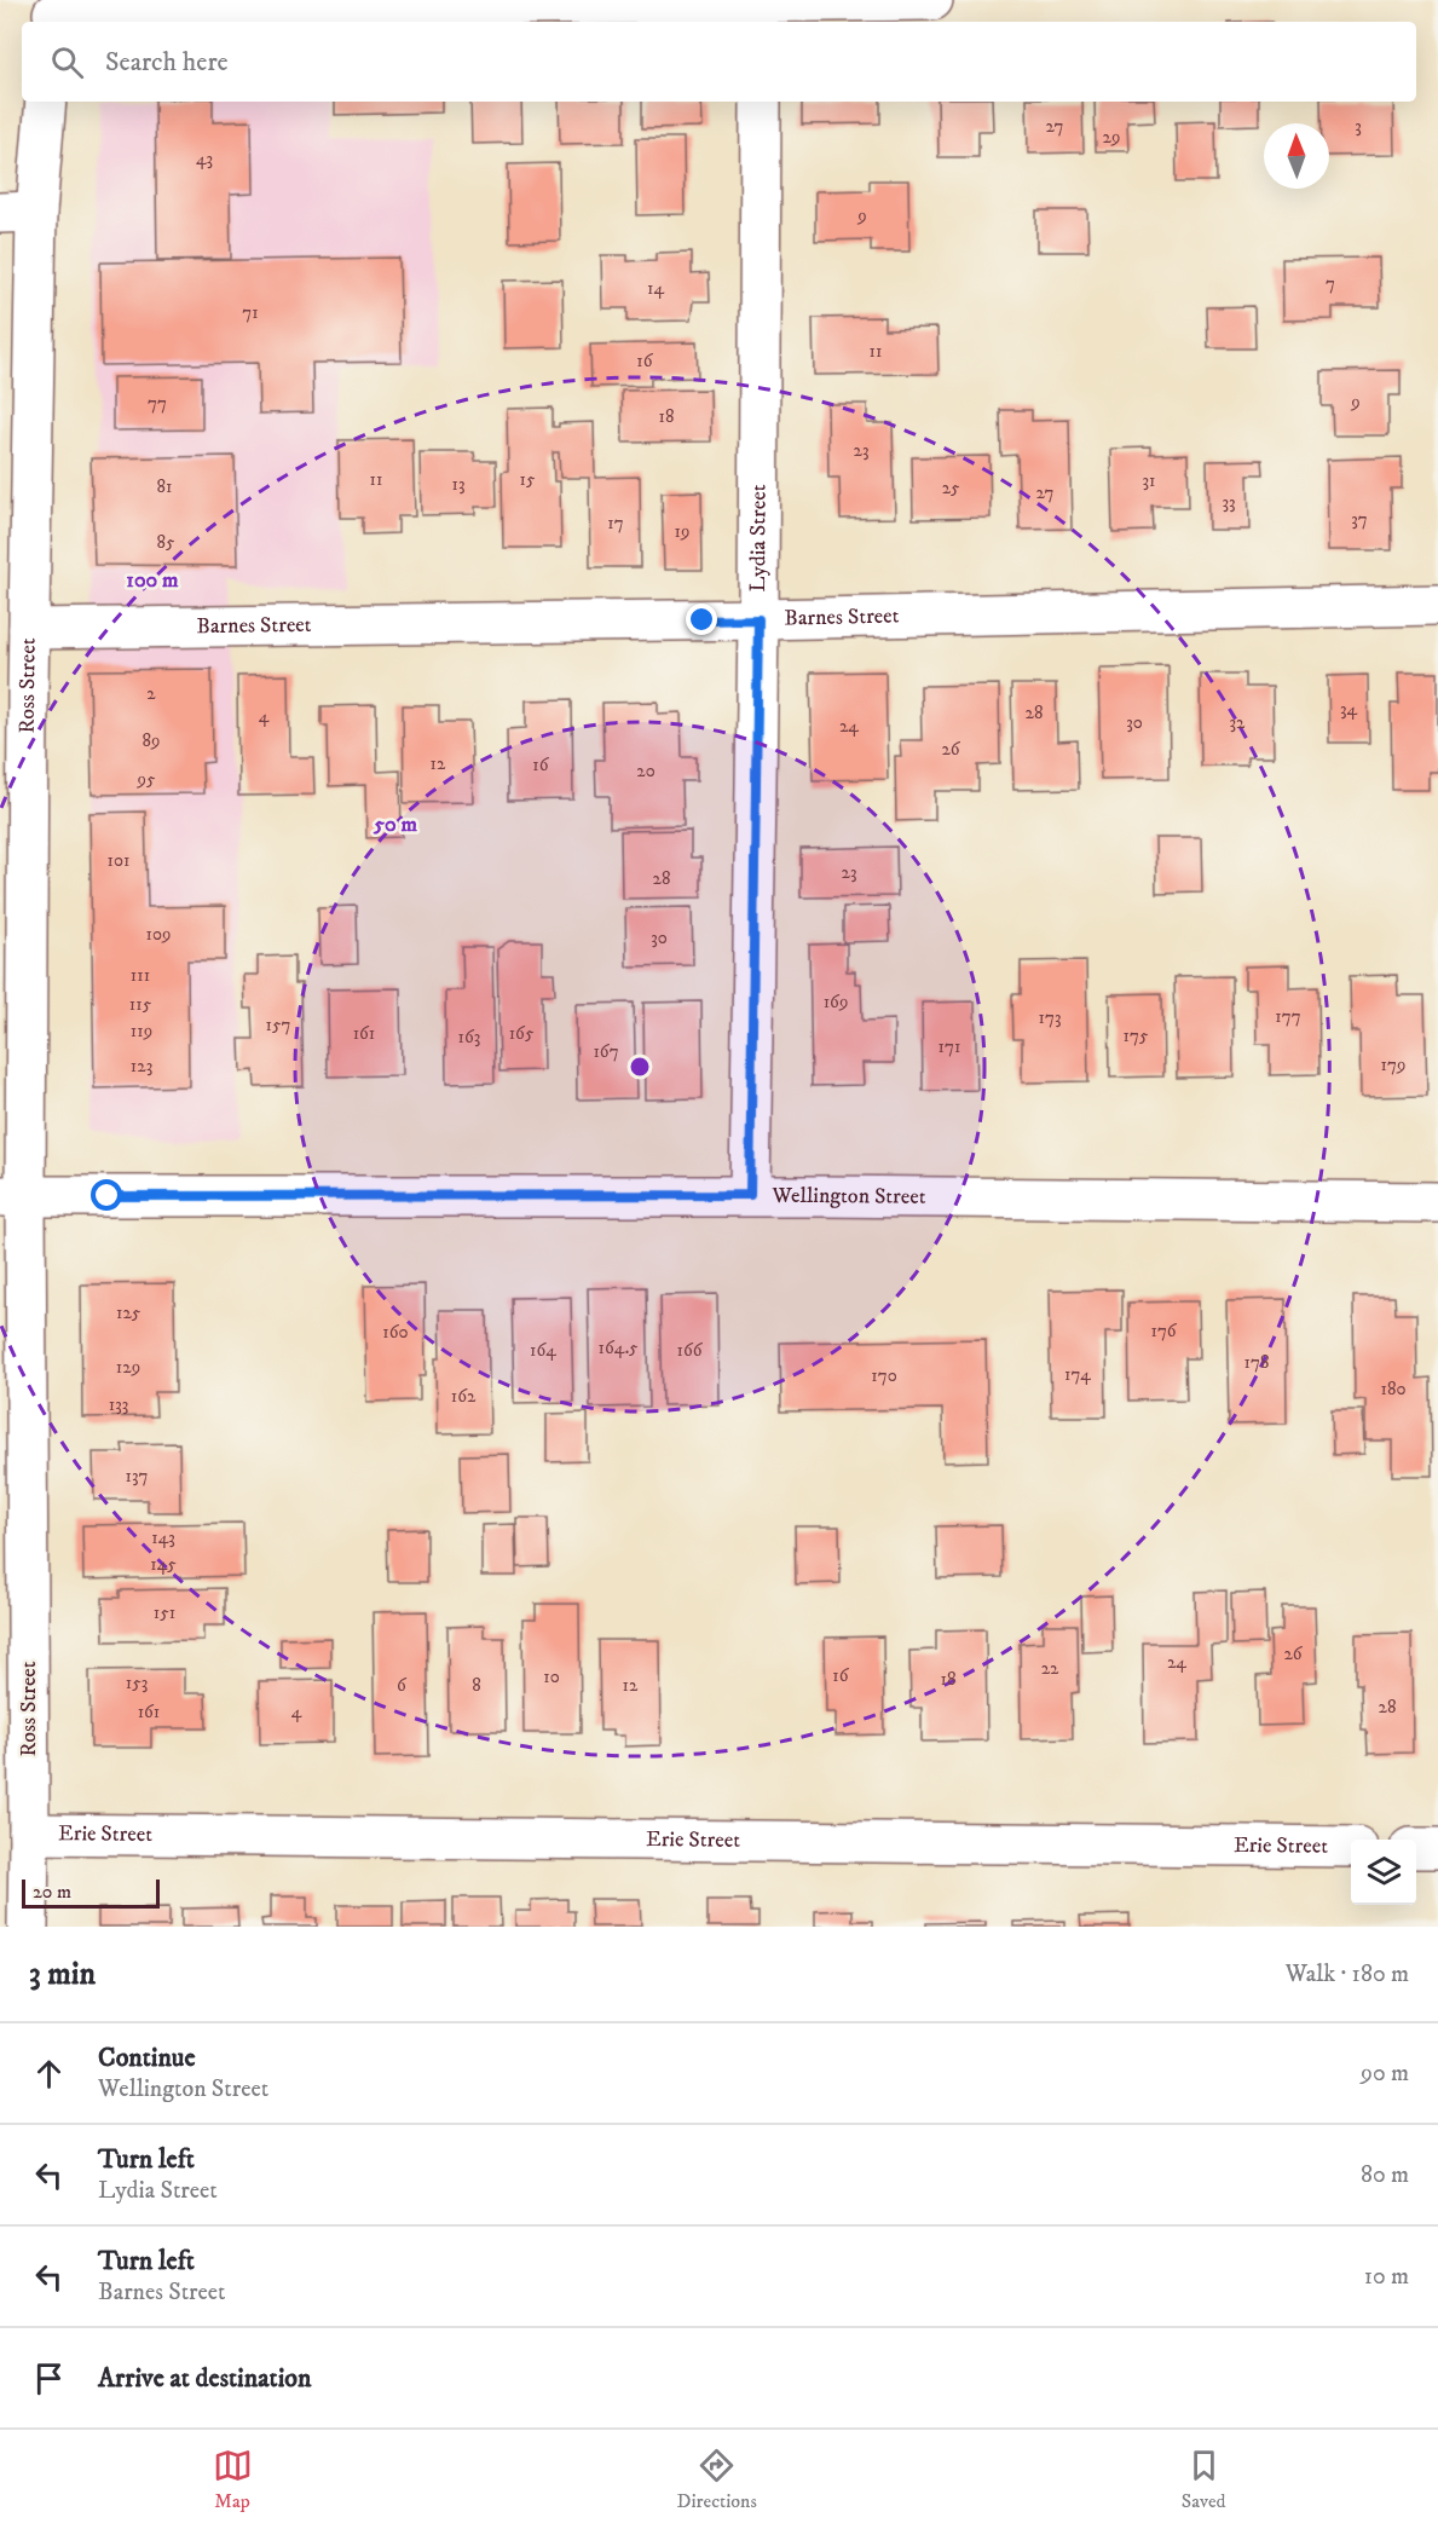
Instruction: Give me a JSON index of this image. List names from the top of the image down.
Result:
{
  "streets": {
    "street": [
      "Lydia Street",
      "Barnes Street",
      "Ross Street",
      "Wellington Street",
      "Erie Street"
    ]
  },
  "crossings": [
    ["Lydia Street", "Barnes Street"],
    ["Lydia Street", "Wellington Street"],
    ["Barnes Street", "Ross Street"],
    ["Ross Street", "Wellington Street"],
    ["Ross Street", "Erie Street"]
  ],
  "house_numbers": [
    "27",
    "3",
    "29",
    "43",
    "9",
    "7",
    "14",
    "71",
    "11",
    "16",
    "9",
    "77",
    "18",
    "23",
    "11",
    "15",
    "31",
    "13",
    "81",
    "25",
    "27",
    "33",
    "37",
    "17",
    "19",
    "85",
    "2",
    "34",
    "28",
    "4",
    "30",
    "32",
    "24",
    "89",
    "26",
    "12",
    "16",
    "20",
    "95",
    "101",
    "23",
    "28",
    "109",
    "30",
    "111",
    "169",
    "115",
    "177",
    "173",
    "157",
    "119",
    "161",
    "165",
    "175",
    "163",
    "171",
    "167",
    "179",
    "123",
    "125",
    "176",
    "160",
    "164.5",
    "164",
    "166",
    "178",
    "129",
    "174",
    "170",
    "180",
    "162",
    "133",
    "137",
    "143",
    "145",
    "151",
    "26",
    "24",
    "22",
    "16",
    "10",
    "18",
    "153",
    "6",
    "8",
    "12",
    "28",
    "161",
    "4"
  ],
  "scale_bar": "20 m",
  "north": "top",
  "page": {
    "search": "Search here",
    "scale": "20 m",
    "heading": ["3 min", "Walk · 180 m"],
    "list": [
      ["Continue", "Wellington Street", "90 m"],
      ["Turn left", "Lydia Street", "80 m"],
      ["Turn left", "Barnes Street", "10 m"],
      "Arrive at destination"
    ],
    "nav": ["Map", "Directions", "Saved"]
  },
  "rings": ["100 m", "50 m"]
}
